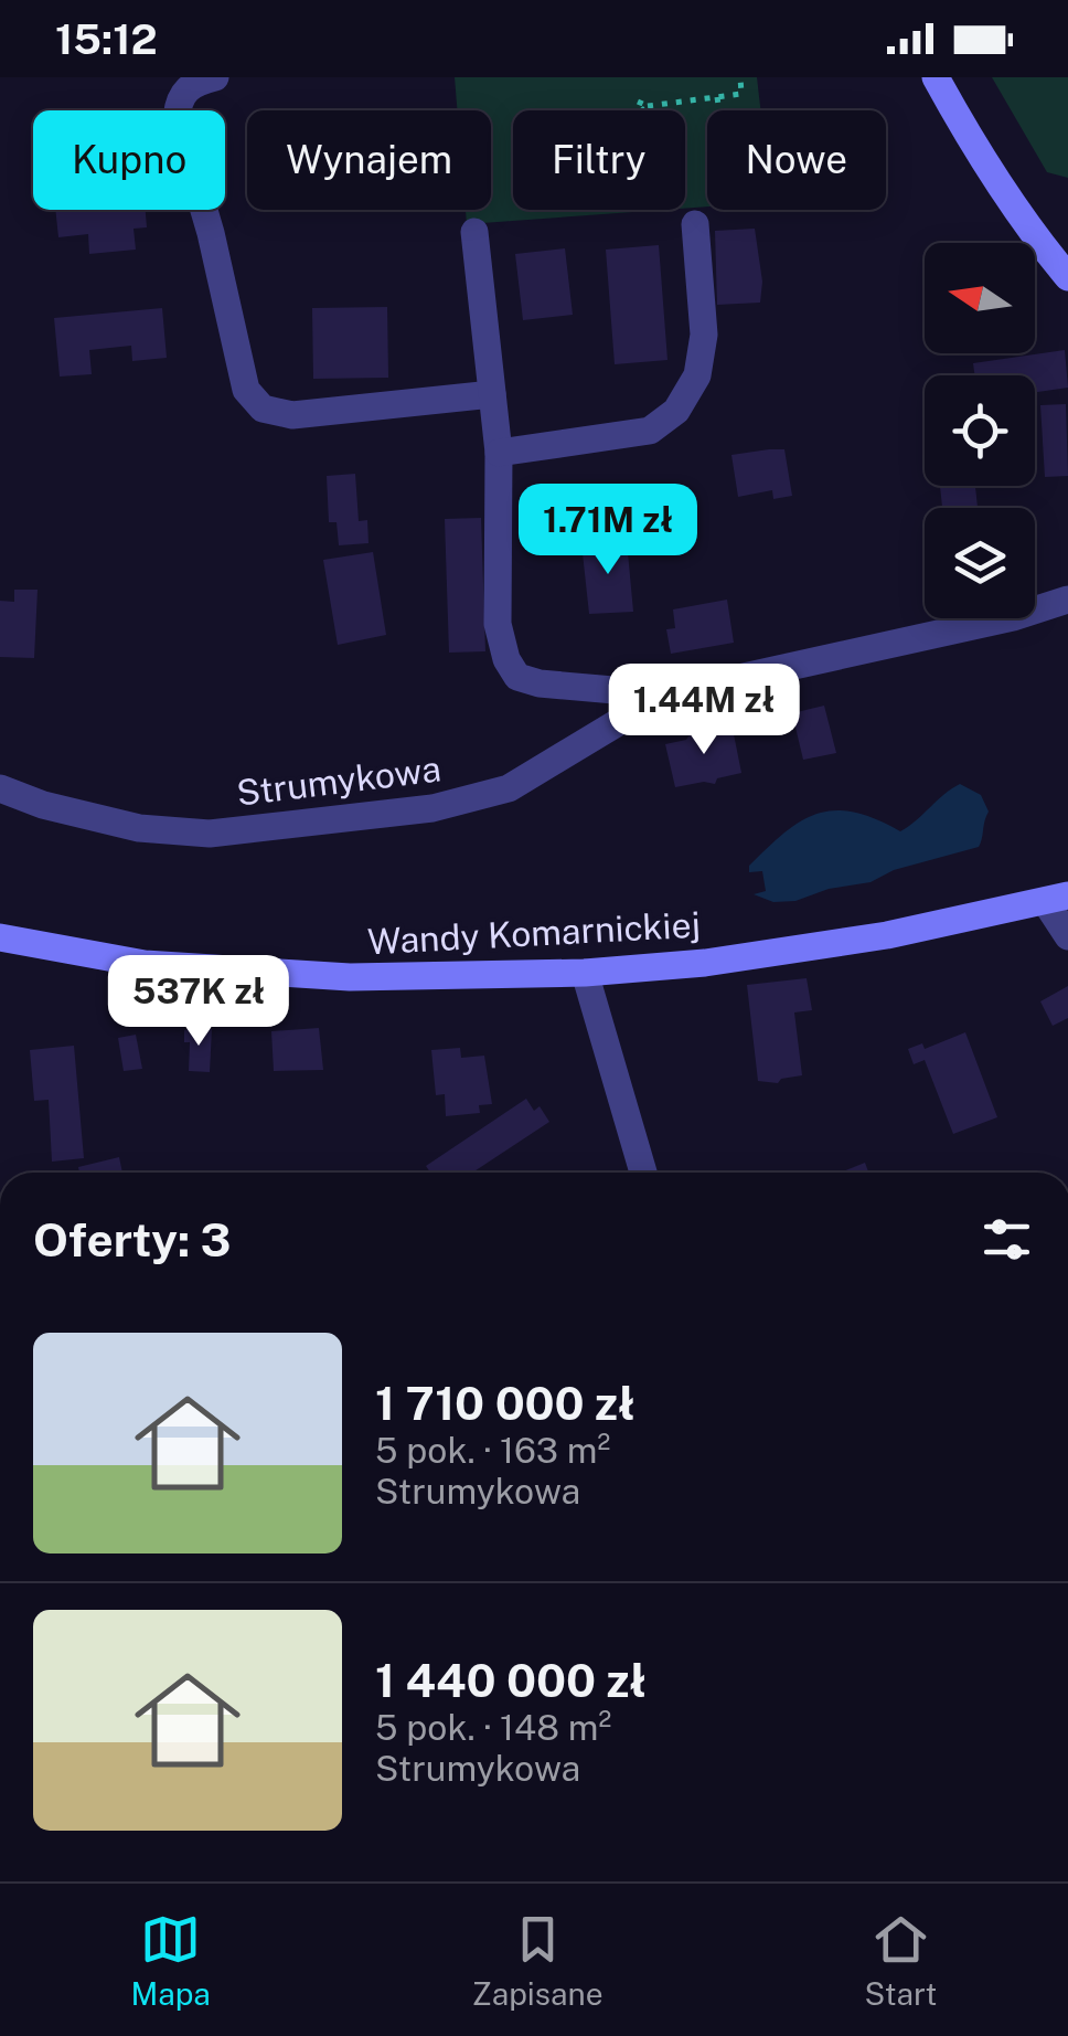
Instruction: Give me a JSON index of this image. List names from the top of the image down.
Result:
{
  "streets": {
    "street": ["Strumykowa", "Wandy Komarnickiej"]
  },
  "north": "left",
  "page": {
    "status": "15:12",
    "chip": [
      "Kupno",
      "Wynajem",
      "Filtry",
      "Nowe"
    ],
    "price": ["1.71M zł", "1.44M zł", "537K zł"],
    "heading": "Oferty: 3",
    "list": [
      {
        "name": "1 710 000 zł",
        "note": "5 pok. · 163 m² · Strumykowa"
      },
      {
        "name": "1 440 000 zł",
        "note": "5 pok. · 148 m² · Strumykowa"
      }
    ],
    "tabs": ["Mapa", "Zapisane", "Start"]
  }
}
